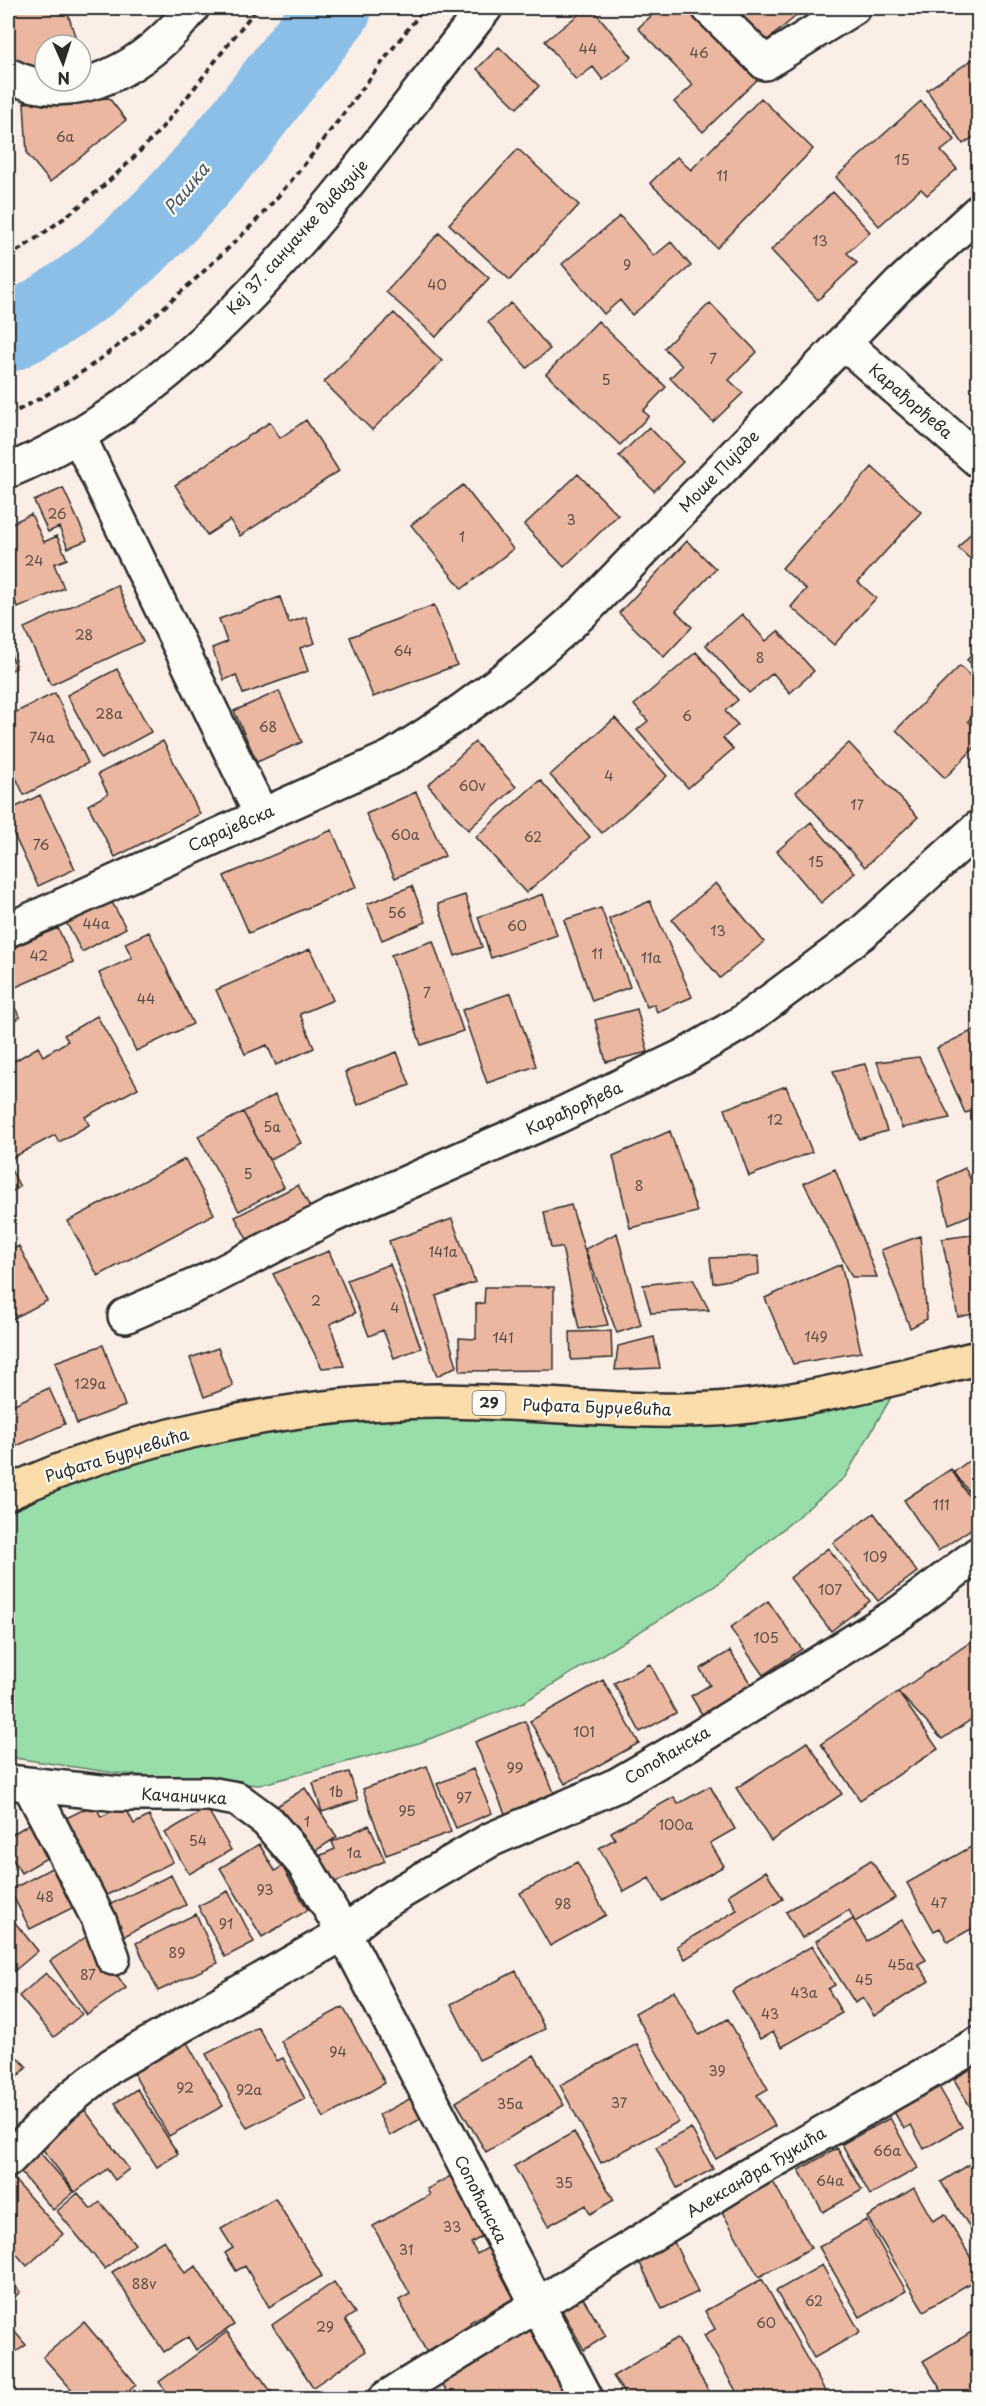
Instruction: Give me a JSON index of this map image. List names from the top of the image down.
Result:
{
  "streets": {
    "main road": ["29", "Рифата Бурџевића"],
    "street": [
      "Кеј 37. санџачке дивизије",
      "Карађорђева",
      "Моше Пијаде",
      "Сарајевска",
      "Сопоћанска",
      "Качаничка",
      "Александра Ђукића"
    ]
  },
  "crossings": [
    ["Карађорђева", "Моше Пијаде"],
    ["Моше Пијаде", "Сарајевска"],
    ["Сопоћанска", "Качаничка"],
    ["Сопоћанска", "Александра Ђукића"]
  ],
  "water": ["Рашка"],
  "house_numbers": [
    "44",
    "46",
    "6a",
    "15",
    "11",
    "13",
    "9",
    "40",
    "7",
    "5",
    "26",
    "3",
    "1",
    "24",
    "28",
    "64",
    "8",
    "28a",
    "6",
    "68",
    "74a",
    "4",
    "60v",
    "17",
    "60a",
    "62",
    "76",
    "15",
    "56",
    "44a",
    "60",
    "13",
    "11",
    "42",
    "11a",
    "7",
    "44",
    "12",
    "5a",
    "5",
    "8",
    "141a",
    "2",
    "4",
    "149",
    "141",
    "129a",
    "111",
    "109",
    "107",
    "105",
    "101",
    "99",
    "1b",
    "97",
    "95",
    "1",
    "100a",
    "54",
    "1a",
    "93",
    "48",
    "47",
    "98",
    "91",
    "89",
    "45a",
    "87",
    "45",
    "43a",
    "43",
    "94",
    "39",
    "92",
    "92a",
    "37",
    "35a",
    "66a",
    "64a",
    "35",
    "33",
    "31",
    "88v",
    "62",
    "60",
    "29"
  ],
  "north": "bottom"
}
